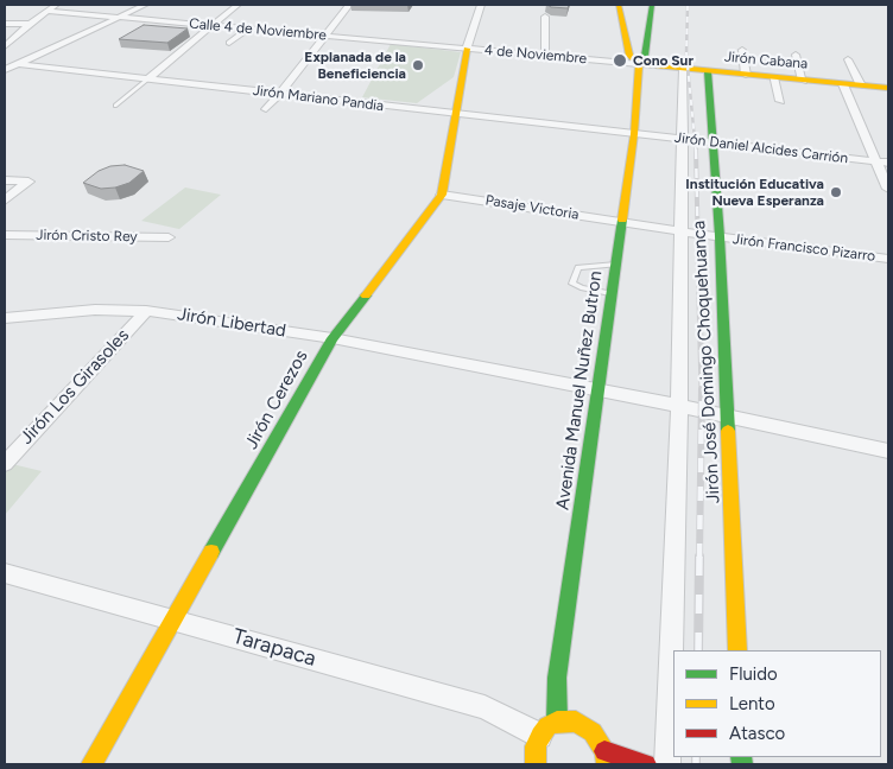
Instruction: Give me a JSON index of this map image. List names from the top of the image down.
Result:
{
  "streets": {
    "main road": [
      "Jirón Cabana",
      "Jirón José Domingo Choquehuanca",
      "Avenida Manuel Nuñez Butron",
      "Jirón Cerezos"
    ],
    "street": [
      "Calle 4 de Noviembre",
      "4 de Noviembre",
      "Jirón Mariano Pandia",
      "Jirón Daniel Alcides Carrión",
      "Pasaje Victoria",
      "Jirón Cristo Rey",
      "Jirón Francisco Pizarro",
      "Jirón Libertad",
      "Jirón Los Girasoles",
      "Tarapaca"
    ]
  },
  "crossings": [
    ["Calle 4 de Noviembre", "4 de Noviembre"],
    ["Calle 4 de Noviembre", "Jirón Cerezos"],
    ["4 de Noviembre", "Jirón Cabana"],
    ["4 de Noviembre", "Avenida Manuel Nuñez Butron"],
    ["4 de Noviembre", "Jirón Cerezos"],
    ["Jirón Cabana", "Jirón José Domingo Choquehuanca"],
    ["Jirón Cabana", "Avenida Manuel Nuñez Butron"],
    ["Jirón Mariano Pandia", "Jirón Daniel Alcides Carrión"],
    ["Jirón Mariano Pandia", "Avenida Manuel Nuñez Butron"],
    ["Jirón Mariano Pandia", "Jirón Cerezos"],
    ["Jirón Daniel Alcides Carrión", "Jirón José Domingo Choquehuanca"],
    ["Jirón Daniel Alcides Carrión", "Avenida Manuel Nuñez Butron"],
    ["Pasaje Victoria", "Jirón Francisco Pizarro"],
    ["Pasaje Victoria", "Avenida Manuel Nuñez Butron"],
    ["Pasaje Victoria", "Jirón Cerezos"],
    ["Jirón Francisco Pizarro", "Jirón José Domingo Choquehuanca"],
    ["Jirón Libertad", "Jirón José Domingo Choquehuanca"],
    ["Jirón Libertad", "Jirón Los Girasoles"],
    ["Jirón Libertad", "Avenida Manuel Nuñez Butron"],
    ["Jirón Libertad", "Jirón Cerezos"],
    ["Avenida Manuel Nuñez Butron", "Tarapaca"],
    ["Jirón Cerezos", "Tarapaca"]
  ],
  "places": ["Cono Sur", "Explanada de la Beneficiencia", "Institución Educativa Nueva Esperanza"],
  "legend": ["Fluido", "Lento", "Atasco"]
}
